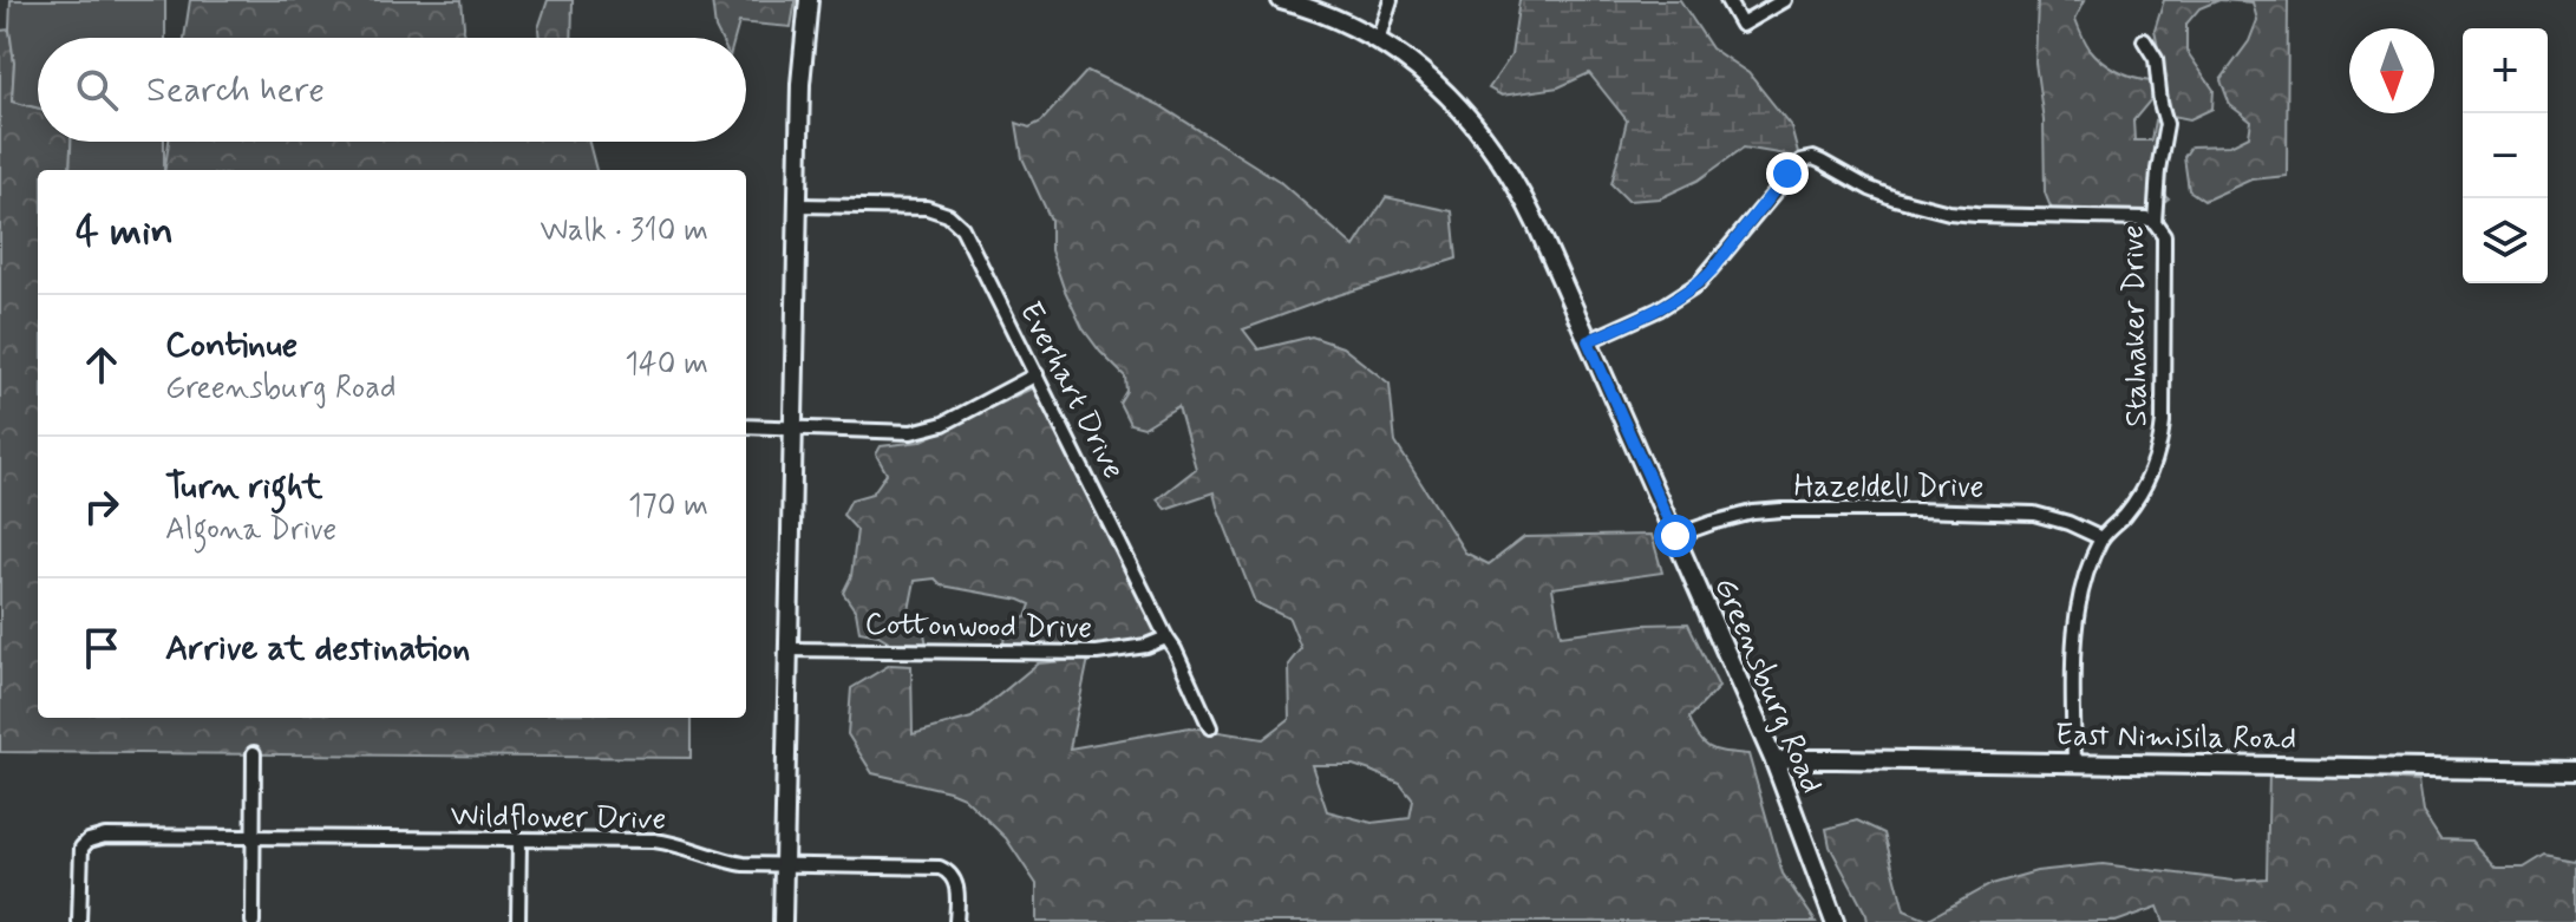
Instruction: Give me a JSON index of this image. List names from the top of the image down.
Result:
{
  "streets": {
    "street": [
      "Stalnaker Drive",
      "Everhart Drive",
      "Hazeldell Drive",
      "Cottonwood Drive",
      "Greensburg Road",
      "East Nimisila Road",
      "Wildflower Drive"
    ]
  },
  "crossings": [
    ["Stalnaker Drive", "Hazeldell Drive"],
    ["Stalnaker Drive", "East Nimisila Road"],
    ["Everhart Drive", "Cottonwood Drive"],
    ["Hazeldell Drive", "Greensburg Road"],
    ["Greensburg Road", "East Nimisila Road"]
  ],
  "north": "bottom",
  "page": {
    "map_buttons": ["+", "−"],
    "search": "Search here",
    "heading": ["4 min", "Walk · 310 m"],
    "list": [
      ["Continue", "Greensburg Road", "140 m"],
      ["Turn right", "Algona Drive", "170 m"],
      "Arrive at destination"
    ]
  }
}
